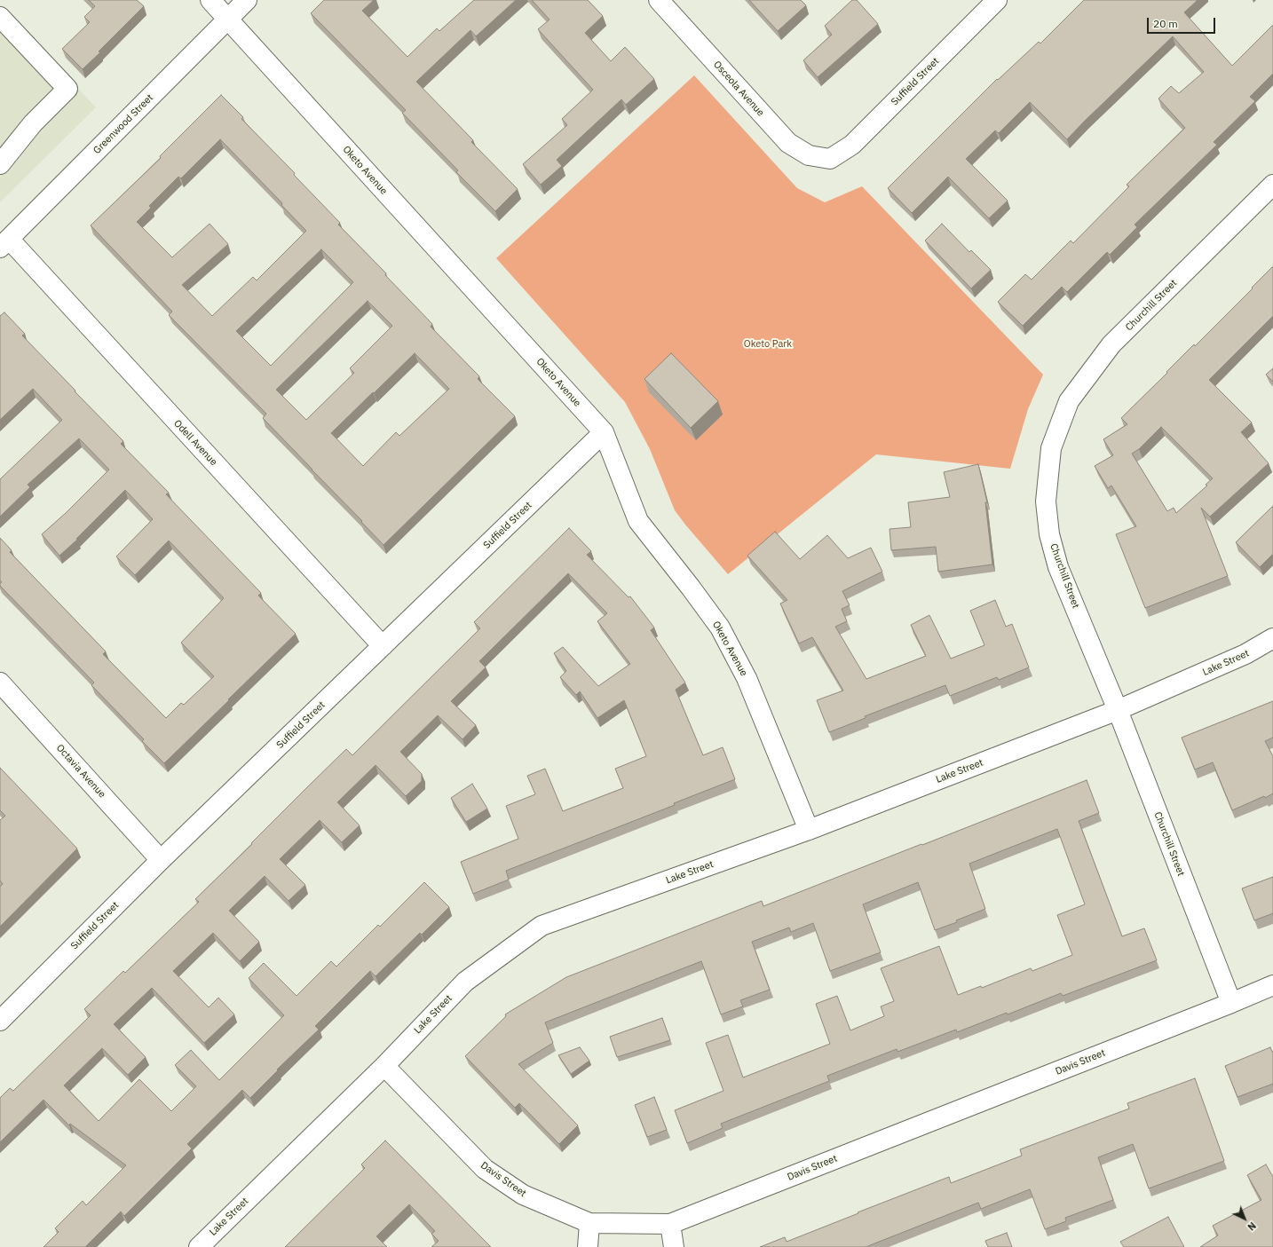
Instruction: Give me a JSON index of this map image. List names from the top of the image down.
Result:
{
  "streets": {
    "street": [
      "Suffield Street",
      "Osceola Avenue",
      "Greenwood Street",
      "Oketo Avenue",
      "Churchill Street",
      "Odell Avenue",
      "Lake Street",
      "Octavia Avenue",
      "Davis Street"
    ]
  },
  "crossings": [
    ["Suffield Street", "Osceola Avenue"],
    ["Suffield Street", "Oketo Avenue"],
    ["Suffield Street", "Odell Avenue"],
    ["Suffield Street", "Octavia Avenue"],
    ["Greenwood Street", "Oketo Avenue"],
    ["Greenwood Street", "Odell Avenue"],
    ["Oketo Avenue", "Lake Street"],
    ["Churchill Street", "Lake Street"],
    ["Churchill Street", "Davis Street"],
    ["Lake Street", "Davis Street"]
  ],
  "parks": ["Oketo Park"],
  "scale_bar": "20 m",
  "north": "bottom right"
}
